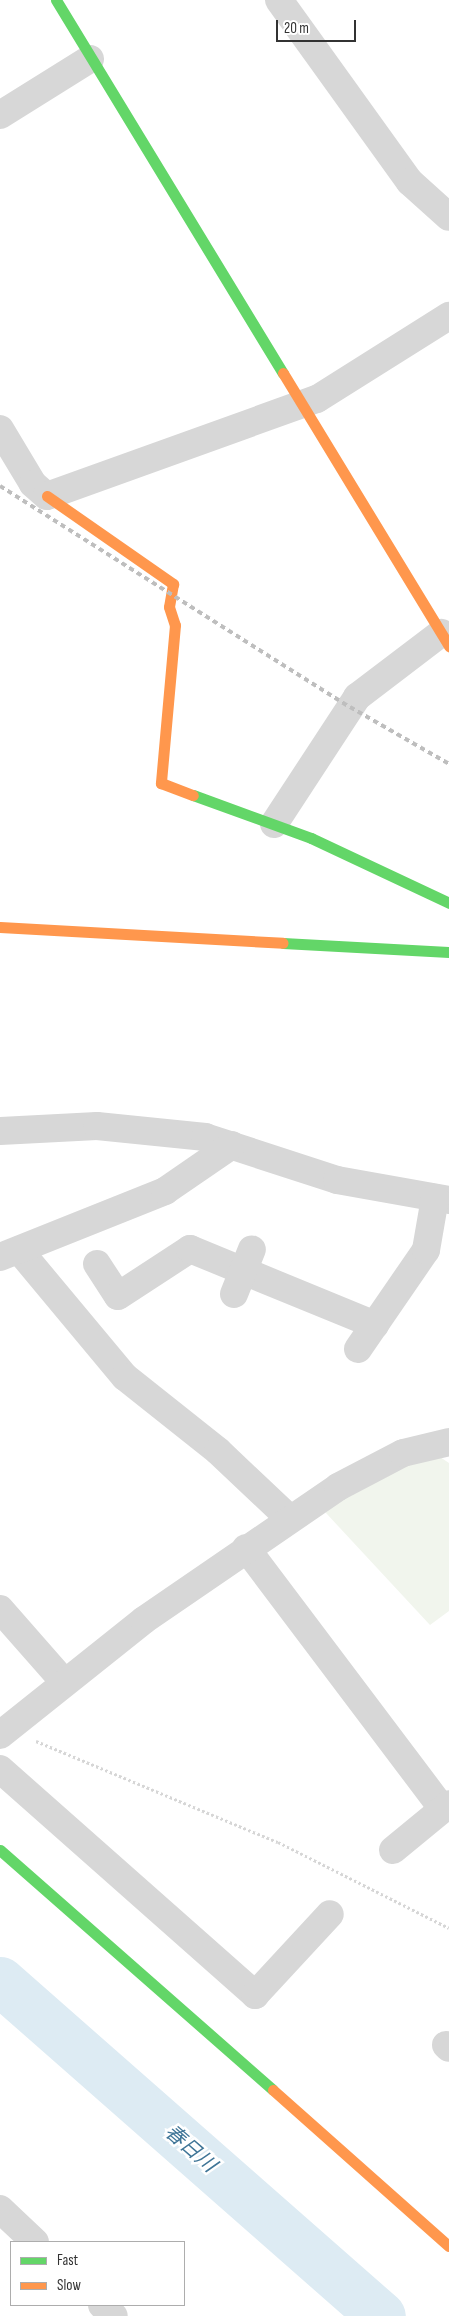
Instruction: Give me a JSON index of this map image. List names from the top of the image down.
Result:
{
  "water": ["春日川"],
  "legend": ["Fast", "Slow"],
  "scale_bar": "20 m"
}
